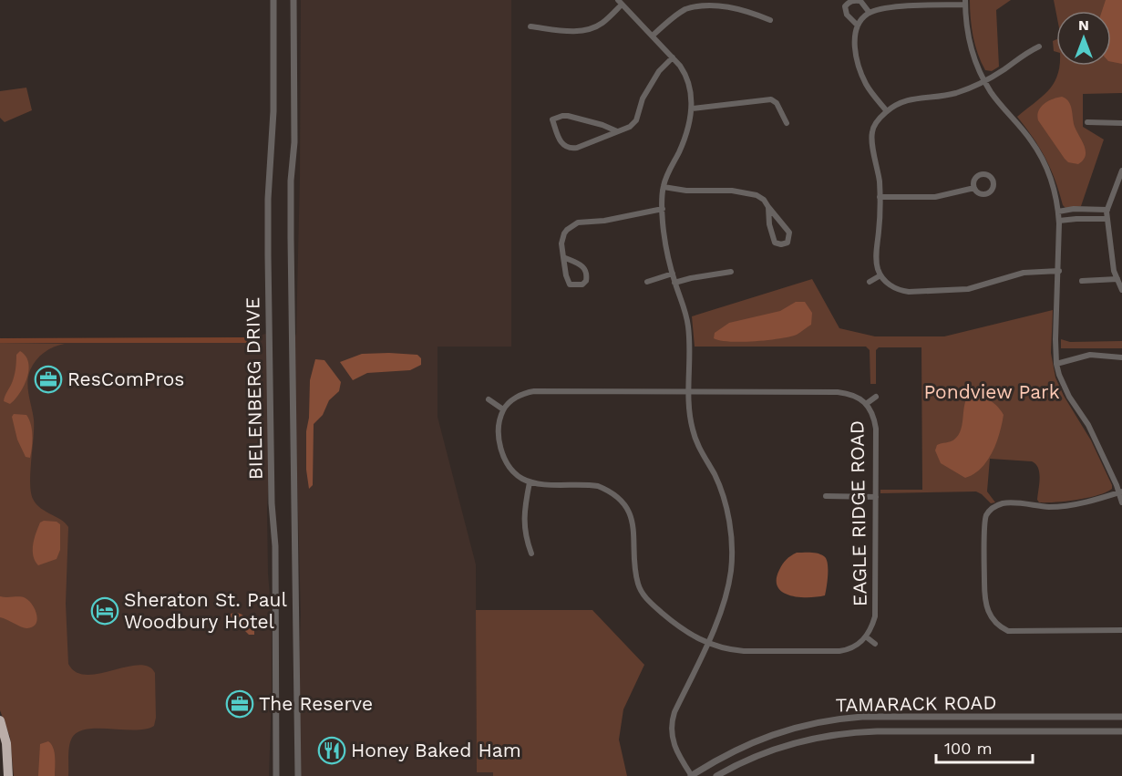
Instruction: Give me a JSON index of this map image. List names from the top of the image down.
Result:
{
  "streets": {
    "street": ["BIELENBERG DRIVE", "EAGLE RIDGE ROAD", "TAMARACK ROAD"]
  },
  "parks": ["Pondview Park"],
  "places": {
    "office": ["ResComPros", "The Reserve"],
    "hotel": ["Sheraton St. Paul Woodbury Hotel"],
    "restaurant": ["Honey Baked Ham"]
  },
  "scale_bar": "100 m",
  "north": "top"
}
